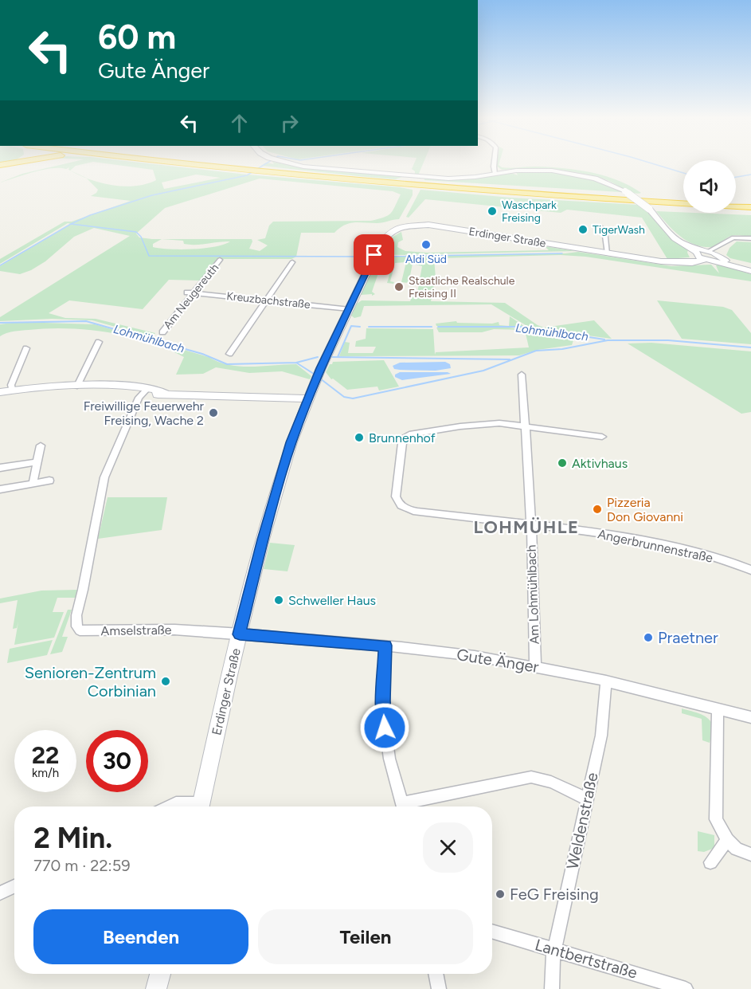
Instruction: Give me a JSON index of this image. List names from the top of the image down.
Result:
{
  "streets": {
    "street": [
      "Erdinger Straße",
      "Am Neugereuth",
      "Kreuzbachstraße",
      "Angerbrunnenstraße",
      "Am Lohmühlbach",
      "Amselstraße",
      "Gute Änger",
      "Weldenstraße",
      "Lantbertstraße"
    ]
  },
  "crossings": [
    ["Erdinger Straße", "Kreuzbachstraße"],
    ["Erdinger Straße", "Amselstraße"],
    ["Erdinger Straße", "Gute Änger"],
    ["Am Neugereuth", "Kreuzbachstraße"],
    ["Angerbrunnenstraße", "Am Lohmühlbach"],
    ["Am Lohmühlbach", "Gute Änger"],
    ["Amselstraße", "Gute Änger"],
    ["Gute Änger", "Weldenstraße"],
    ["Weldenstraße", "Lantbertstraße"]
  ],
  "districts": ["LOHMÜHLE"],
  "water": ["Lohmühlbach"],
  "places": [
    "Waschpark Freising",
    "TigerWash",
    "Aldi Süd",
    "Staatliche Realschule Freising II",
    "Freiwillige Feuerwehr Freising, Wache 2",
    "Brunnenhof",
    "Aktivhaus",
    "Pizzeria Don Giovanni",
    "Schweller Haus",
    "Praetner",
    "Senioren-Zentrum Corbinian",
    "FeG Freising"
  ],
  "page": {
    "turn": ["60 m", "Gute Änger"],
    "speed": "22 km/h",
    "limit": "30",
    "heading": ["2 Min.", "770 m · 22:59"],
    "buttons": ["Beenden", "Teilen"]
  }
}
